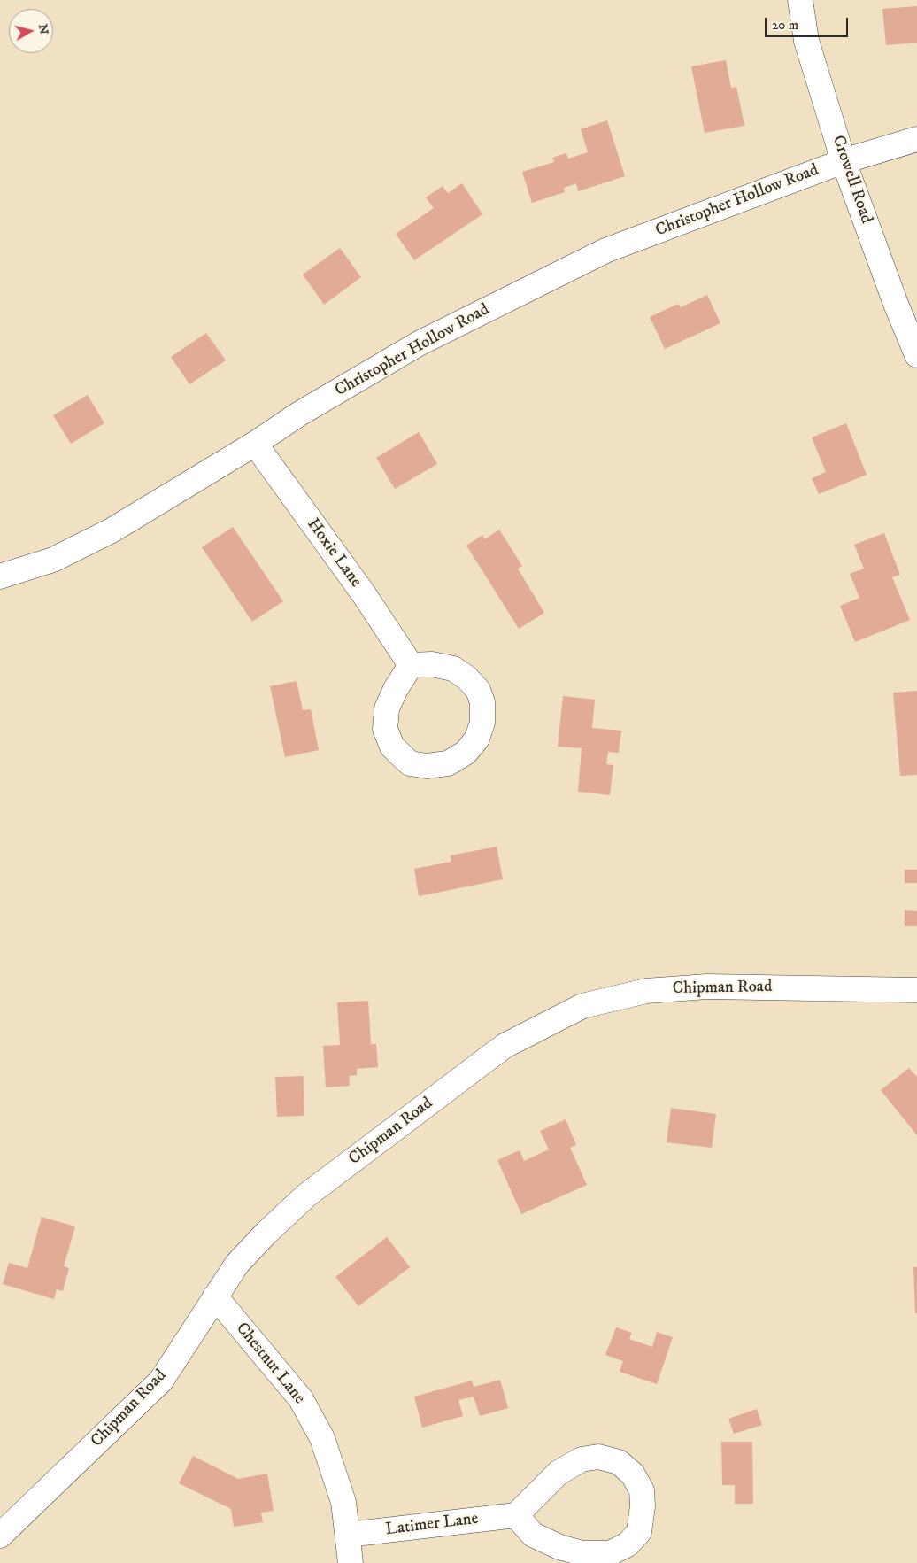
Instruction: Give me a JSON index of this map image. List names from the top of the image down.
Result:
{
  "streets": {
    "street": [
      "Crowell Road",
      "Christopher Hollow Road",
      "Hoxie Lane",
      "Chipman Road",
      "Chestnut Lane",
      "Latimer Lane"
    ]
  },
  "crossings": [
    ["Crowell Road", "Christopher Hollow Road"],
    ["Christopher Hollow Road", "Hoxie Lane"],
    ["Chipman Road", "Chestnut Lane"],
    ["Chestnut Lane", "Latimer Lane"]
  ],
  "scale_bar": "20 m",
  "north": "right"
}
